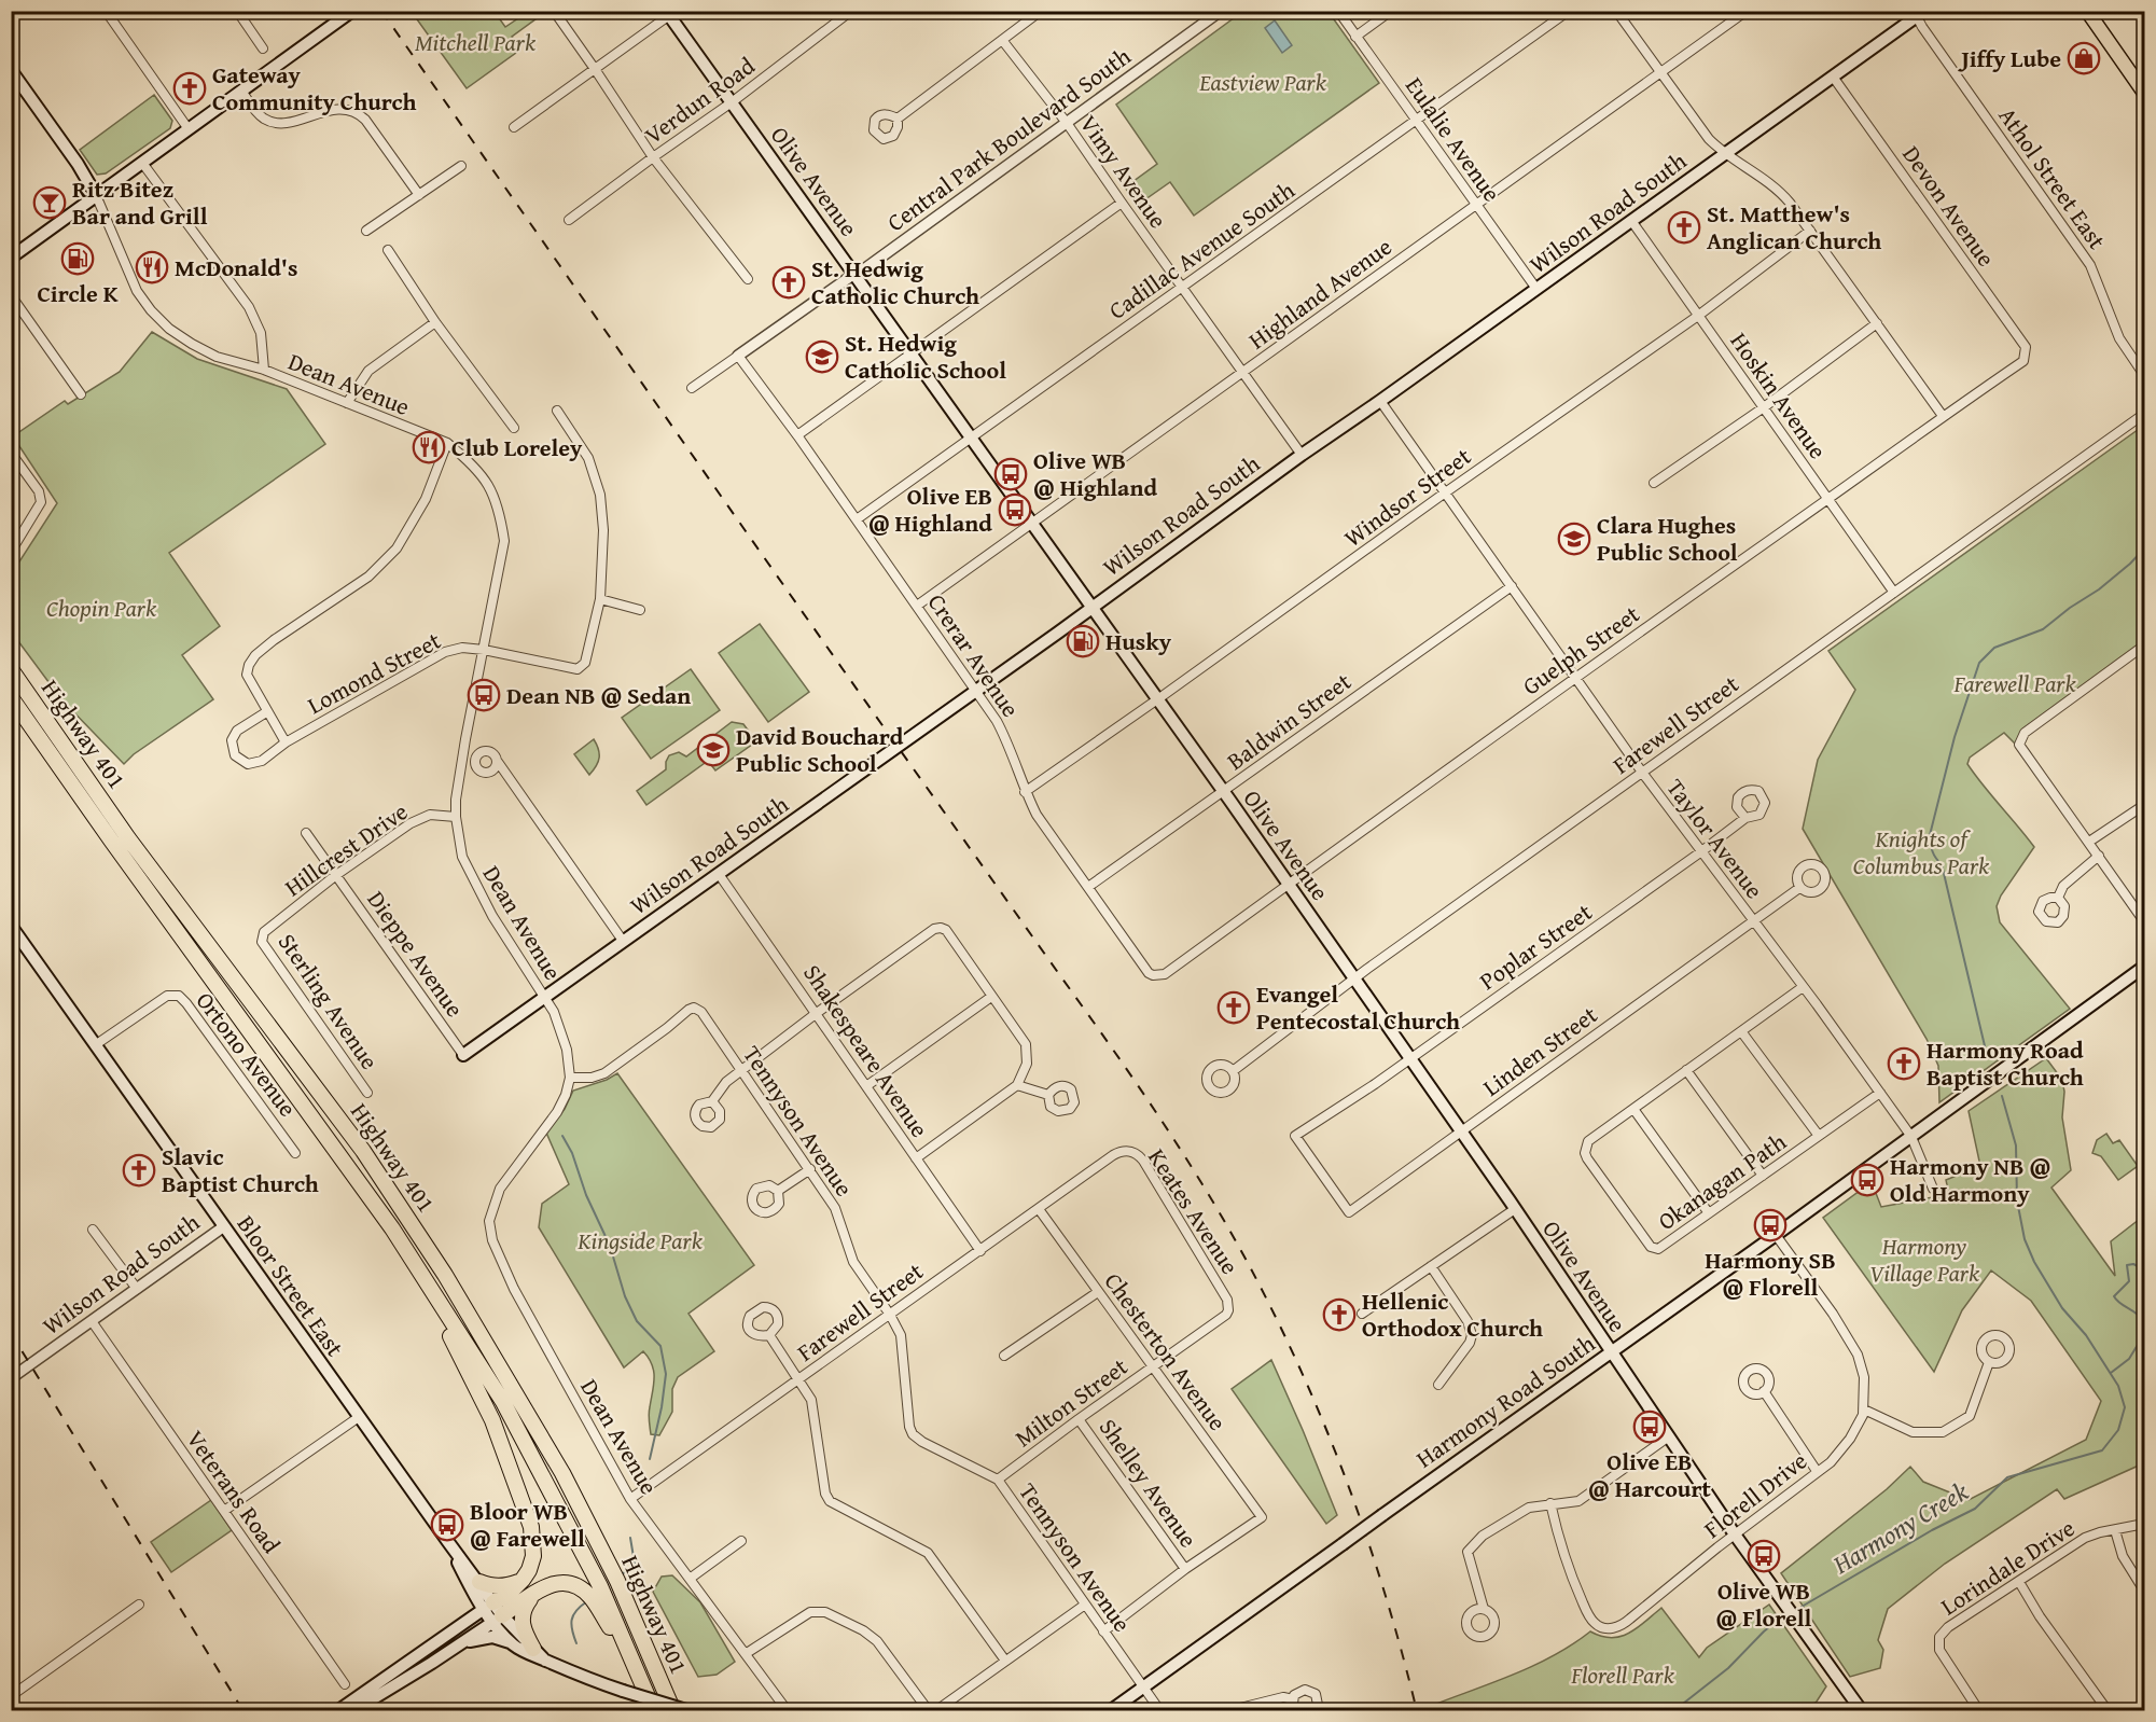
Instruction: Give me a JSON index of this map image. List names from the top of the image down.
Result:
{
  "streets": {
    "highway": ["Highway 401"],
    "main road": [
      "Olive Avenue",
      "Wilson Road South",
      "Bloor Street East",
      "Harmony Road South"
    ],
    "street": [
      "Verdun Road",
      "Central Park Boulevard South",
      "Eulalie Avenue",
      "Vimy Avenue",
      "Athol Street East",
      "Devon Avenue",
      "Cadillac Avenue South",
      "Highland Avenue",
      "Dean Avenue",
      "Hoskin Avenue",
      "Windsor Street",
      "Guelph Street",
      "Crerar Avenue",
      "Lomond Street",
      "Baldwin Street",
      "Farewell Street",
      "Taylor Avenue",
      "Hillcrest Drive",
      "Poplar Street",
      "Dieppe Avenue",
      "Sterling Avenue",
      "Shakespeare Avenue",
      "Linden Street",
      "Ortono Avenue",
      "Tennyson Avenue",
      "Okanagan Path",
      "Keates Avenue",
      "Chesterton Avenue",
      "Milton Street",
      "Shelley Avenue",
      "Veterans Road",
      "Florell Drive",
      "Lorindale Drive"
    ]
  },
  "crossings": [
    ["Verdun Road", "Olive Avenue"],
    ["Central Park Boulevard South", "Vimy Avenue"],
    ["Central Park Boulevard South", "Olive Avenue"],
    ["Central Park Boulevard South", "Crerar Avenue"],
    ["Eulalie Avenue", "Wilson Road South"],
    ["Eulalie Avenue", "Cadillac Avenue South"],
    ["Eulalie Avenue", "Highland Avenue"],
    ["Vimy Avenue", "Wilson Road South"],
    ["Vimy Avenue", "Cadillac Avenue South"],
    ["Vimy Avenue", "Highland Avenue"],
    ["Athol Street East", "Wilson Road South"],
    ["Olive Avenue", "Wilson Road South"],
    ["Olive Avenue", "Cadillac Avenue South"],
    ["Olive Avenue", "Highland Avenue"],
    ["Olive Avenue", "Windsor Street"],
    ["Olive Avenue", "Guelph Street"],
    ["Olive Avenue", "Baldwin Street"],
    ["Olive Avenue", "Farewell Street"],
    ["Olive Avenue", "Poplar Street"],
    ["Olive Avenue", "Linden Street"],
    ["Olive Avenue", "Harmony Road South"],
    ["Olive Avenue", "Florell Drive"],
    ["Devon Avenue", "Wilson Road South"],
    ["Devon Avenue", "Guelph Street"],
    ["Wilson Road South", "Dean Avenue"],
    ["Wilson Road South", "Hoskin Avenue"],
    ["Wilson Road South", "Crerar Avenue"],
    ["Wilson Road South", "Taylor Avenue"],
    ["Wilson Road South", "Dieppe Avenue"],
    ["Wilson Road South", "Shakespeare Avenue"],
    ["Wilson Road South", "Bloor Street East"],
    ["Wilson Road South", "Veterans Road"],
    ["Cadillac Avenue South", "Crerar Avenue"],
    ["Highland Avenue", "Crerar Avenue"],
    ["Dean Avenue", "Lomond Street"],
    ["Dean Avenue", "Farewell Street"],
    ["Dean Avenue", "Hillcrest Drive"],
    ["Dean Avenue", "Tennyson Avenue"],
    ["Hoskin Avenue", "Windsor Street"],
    ["Hoskin Avenue", "Guelph Street"],
    ["Hoskin Avenue", "Farewell Street"],
    ["Windsor Street", "Crerar Avenue"],
    ["Windsor Street", "Taylor Avenue"],
    ["Guelph Street", "Crerar Avenue"],
    ["Guelph Street", "Taylor Avenue"],
    ["Crerar Avenue", "Baldwin Street"],
    ["Baldwin Street", "Taylor Avenue"],
    ["Farewell Street", "Taylor Avenue"],
    ["Farewell Street", "Shakespeare Avenue"],
    ["Farewell Street", "Tennyson Avenue"],
    ["Farewell Street", "Keates Avenue"],
    ["Farewell Street", "Chesterton Avenue"],
    ["Taylor Avenue", "Poplar Street"],
    ["Taylor Avenue", "Linden Street"],
    ["Taylor Avenue", "Okanagan Path"],
    ["Taylor Avenue", "Harmony Road South"],
    ["Hillcrest Drive", "Dieppe Avenue"],
    ["Hillcrest Drive", "Sterling Avenue"],
    ["Poplar Street", "Linden Street"],
    ["Ortono Avenue", "Bloor Street East"],
    ["Tennyson Avenue", "Harmony Road South"],
    ["Tennyson Avenue", "Milton Street"],
    ["Keates Avenue", "Milton Street"],
    ["Chesterton Avenue", "Milton Street"],
    ["Chesterton Avenue", "Shelley Avenue"],
    ["Harmony Road South", "Florell Drive"],
    ["Milton Street", "Shelley Avenue"]
  ],
  "water": ["Harmony Creek"],
  "parks": [
    "Mitchell Park",
    "Eastview Park",
    "Chopin Park",
    "Farewell Park",
    "Knights of Columbus Park",
    "Kingside Park",
    "Harmony Village Park",
    "Florell Park"
  ],
  "places": {
    "shop": ["Jiffy Lube"],
    "church": [
      "Gateway Community Church",
      "St. Matthew's Anglican Church",
      "St. Hedwig Catholic Church",
      "Evangel Pentecostal Church",
      "Harmony Road Baptist Church",
      "Slavic Baptist Church",
      "Hellenic Orthodox Church"
    ],
    "bar": ["Ritz Bitez Bar and Grill"],
    "fuel station": ["Circle K", "Husky"],
    "restaurant": ["McDonald's", "Club Loreley"],
    "school or university": ["St. Hedwig Catholic School", "Clara Hughes Public School", "David Bouchard Public School"],
    "bus stop": [
      "Olive WB @ Highland",
      "Olive EB @ Highland",
      "Dean NB @ Sedan",
      "Harmony NB @ Old Harmony",
      "Harmony SB @ Florell",
      "Olive EB @ Harcourt",
      "Bloor WB @ Farewell",
      "Olive WB @ Florell"
    ]
  }
}
